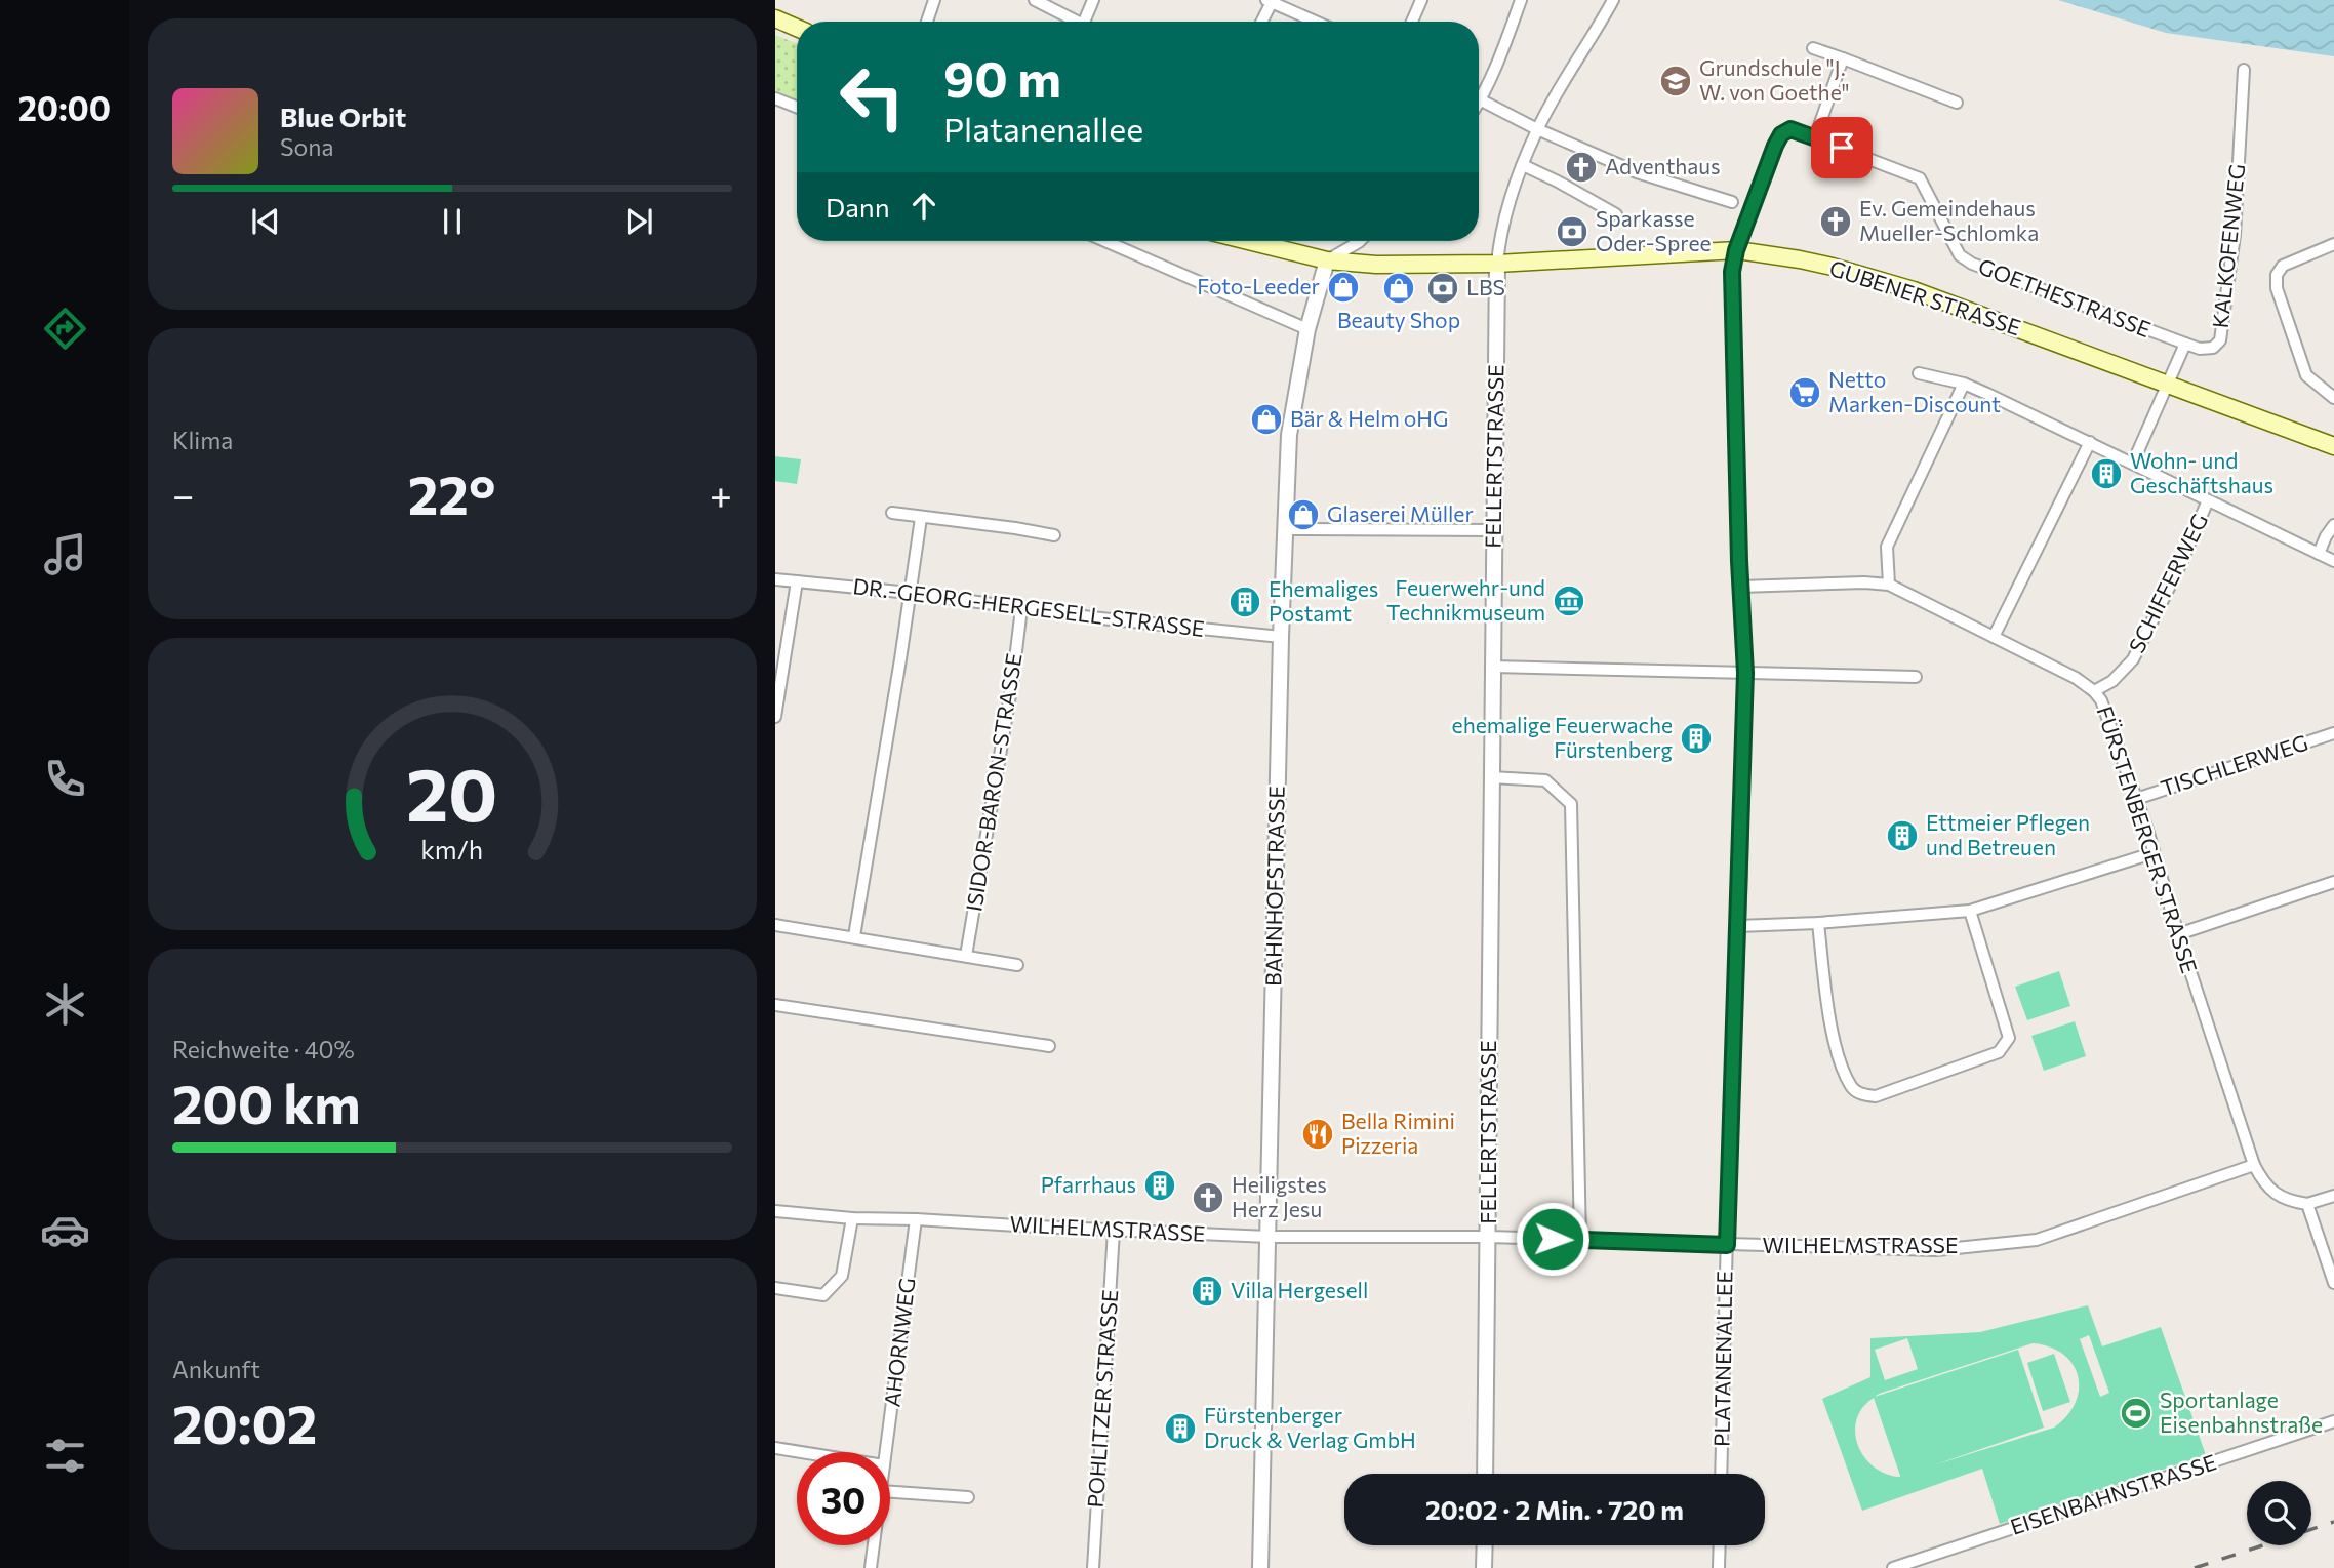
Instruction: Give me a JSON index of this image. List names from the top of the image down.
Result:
{
  "streets": {
    "main road": ["GUBENER STRASSE"],
    "street": [
      "KALKOFENWEG",
      "GOETHESTRASSE",
      "FELLERTSTRASSE",
      "SCHIFFERWEG",
      "DR.-GEORG-HERGESELL-STRASSE",
      "TISCHLERWEG",
      "ISIDOR-BARON-STRASSE",
      "FÜRSTENBERGER STRASSE",
      "BAHNHOFSTRASSE",
      "WILHELMSTRASSE",
      "AHORNWEG",
      "PLATANENALLEE",
      "POHLITZER STRASSE",
      "EISENBAHNSTRASSE"
    ]
  },
  "crossings": [
    ["KALKOFENWEG", "GUBENER STRASSE"],
    ["KALKOFENWEG", "GOETHESTRASSE"],
    ["GUBENER STRASSE", "GOETHESTRASSE"],
    ["GUBENER STRASSE", "FELLERTSTRASSE"],
    ["GUBENER STRASSE", "BAHNHOFSTRASSE"],
    ["FELLERTSTRASSE", "WILHELMSTRASSE"],
    ["SCHIFFERWEG", "FÜRSTENBERGER STRASSE"],
    ["DR.-GEORG-HERGESELL-STRASSE", "ISIDOR-BARON-STRASSE"],
    ["DR.-GEORG-HERGESELL-STRASSE", "BAHNHOFSTRASSE"],
    ["TISCHLERWEG", "FÜRSTENBERGER STRASSE"],
    ["FÜRSTENBERGER STRASSE", "WILHELMSTRASSE"],
    ["BAHNHOFSTRASSE", "WILHELMSTRASSE"],
    ["WILHELMSTRASSE", "AHORNWEG"],
    ["WILHELMSTRASSE", "PLATANENALLEE"],
    ["WILHELMSTRASSE", "POHLITZER STRASSE"]
  ],
  "places": {
    "school or university": ["Grundschule \"J. W. von Goethe\""],
    "church": ["Adventhaus", "Ev. Gemeindehaus Mueller-Schlomka", "Heiligstes Herz Jesu"],
    "bank": ["Sparkasse Oder-Spree", "LBS"],
    "shop": [
      "Foto-Leeder",
      "Beauty Shop",
      "Bär & Helm oHG",
      "Glaserei Müller"
    ],
    "supermarket": ["Netto Marken-Discount"],
    "building": [
      "Wohn- und Geschäftshaus",
      "Ehemaliges Postamt",
      "ehemalige Feuerwache Fürstenberg",
      "Ettmeier Pflegen und Betreuen",
      "Pfarrhaus",
      "Villa Hergesell",
      "Fürstenberger Druck & Verlag GmbH"
    ],
    "museum": ["Feuerwehr-und Technikmuseum"],
    "restaurant": ["Bella Rimini Pizzeria"],
    "sports": ["Sportanlage Eisenbahnstraße"]
  },
  "page": {
    "tabs": "20:00",
    "turn": ["90 m", "Platanenallee"],
    "song": ["Blue Orbit", "Sona"],
    "then": "Dann",
    "tile": [
      "Klima",
      ["Reichweite · 40%", "200 km"],
      ["Ankunft", "20:02"]
    ],
    "heat": ["−", "22°", "+"],
    "limit": "30",
    "trip": "20:02 · 2 Min. · 720 m",
    "gauge": ["20", "km/h"]
  }
}
